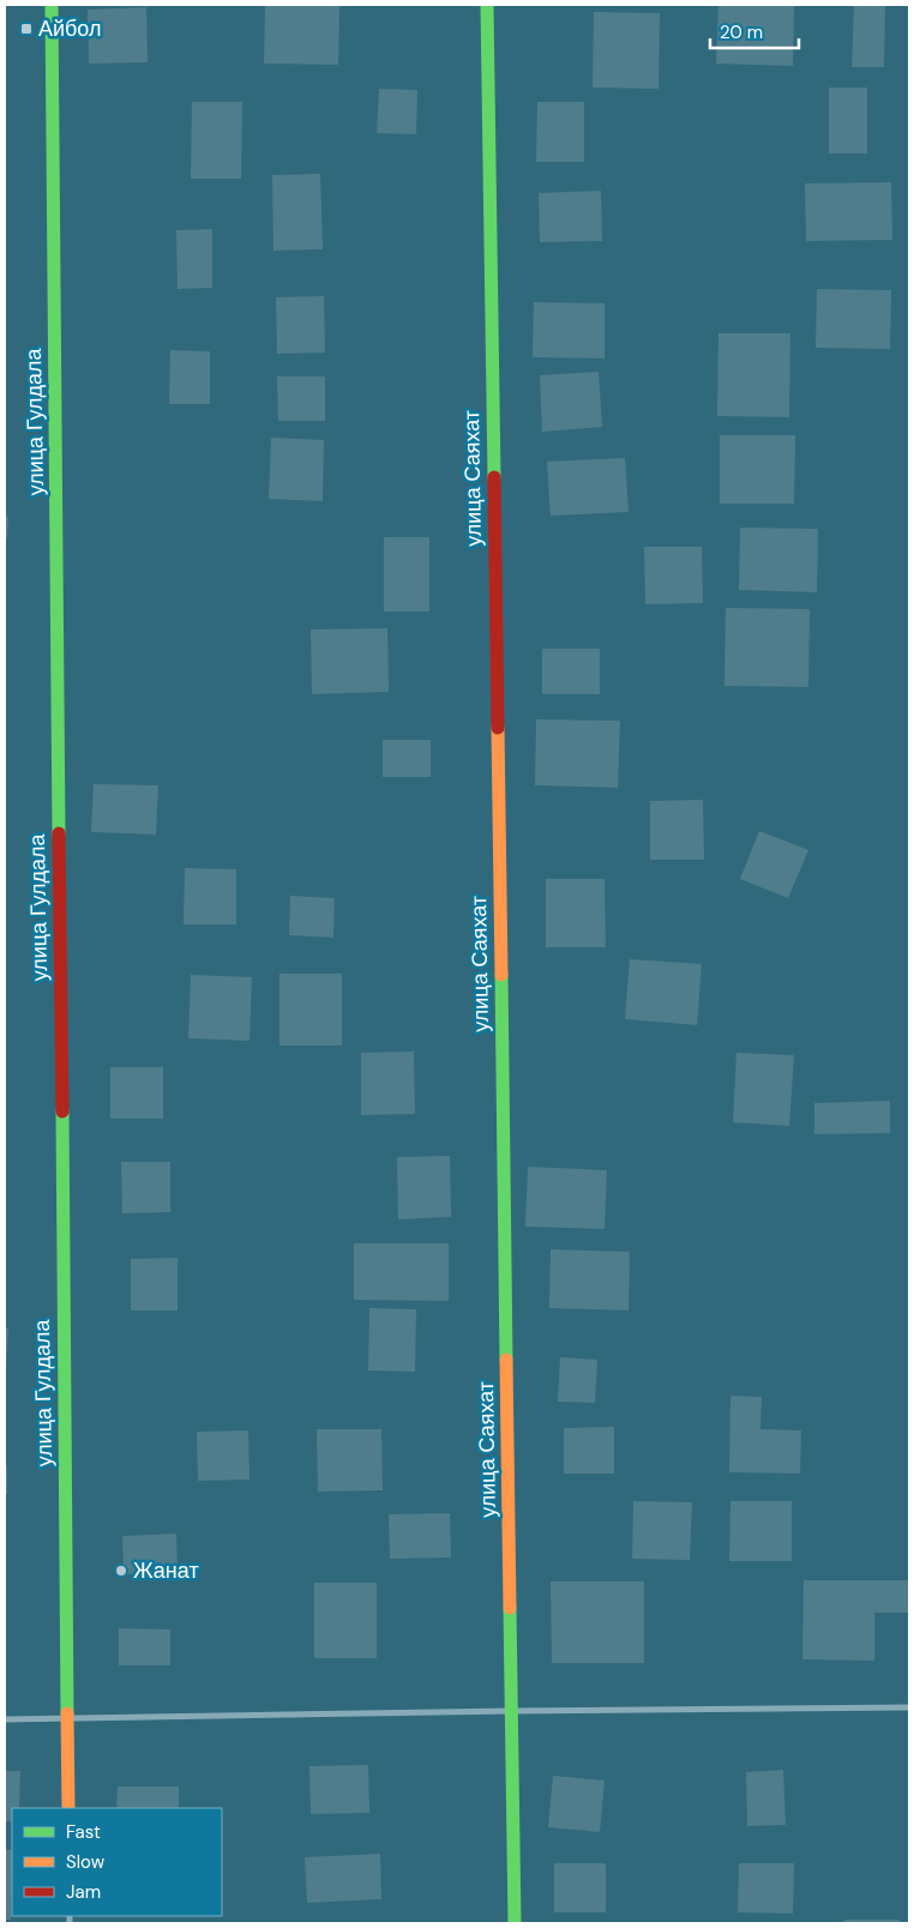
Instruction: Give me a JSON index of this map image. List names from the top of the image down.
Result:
{
  "streets": {
    "street": ["улица Гулдала", "улица Саяхат"]
  },
  "places": {
    "transit": ["Айбол"],
    "other": ["Жанат"]
  },
  "legend": ["Fast", "Slow", "Jam"],
  "scale_bar": "20 m"
}
